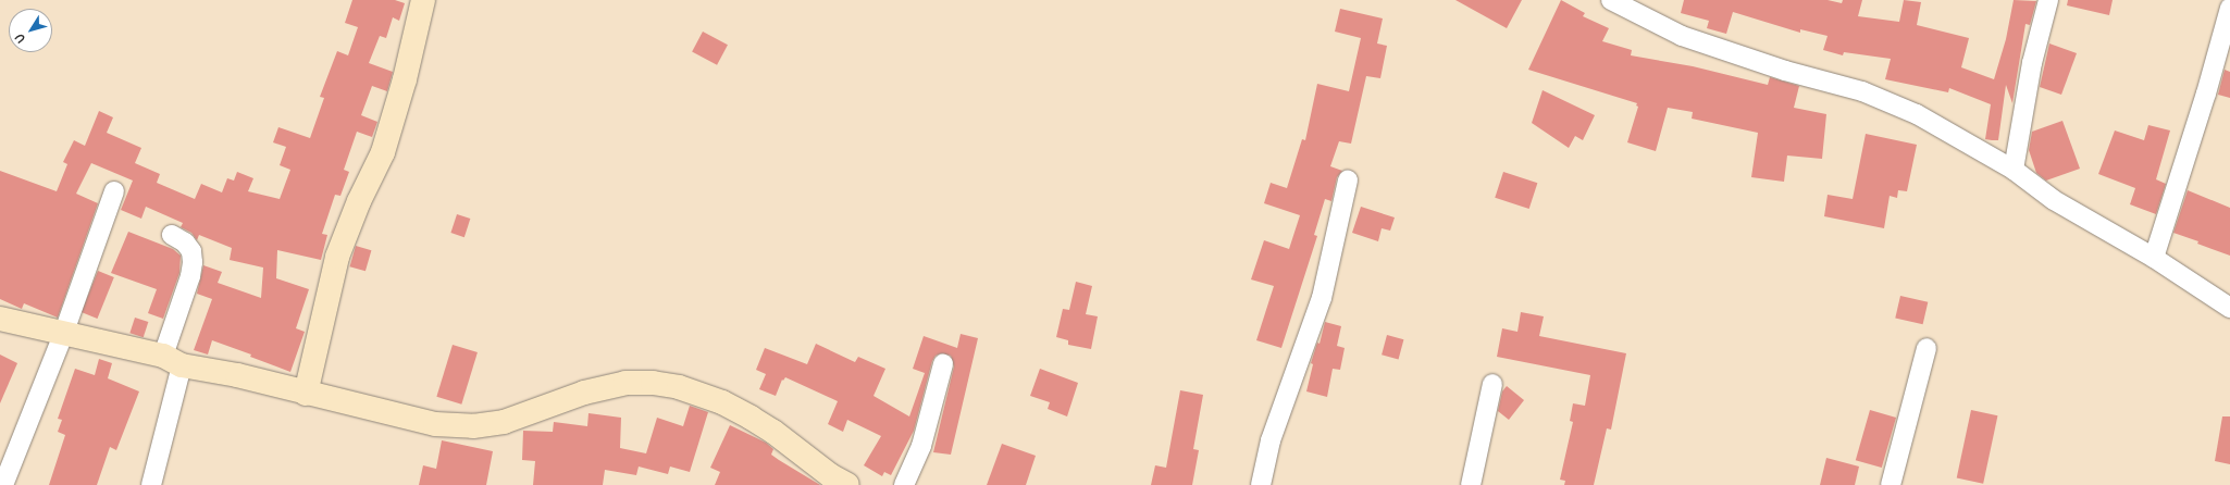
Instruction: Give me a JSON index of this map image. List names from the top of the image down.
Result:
{
  "north": "bottom left"
}
